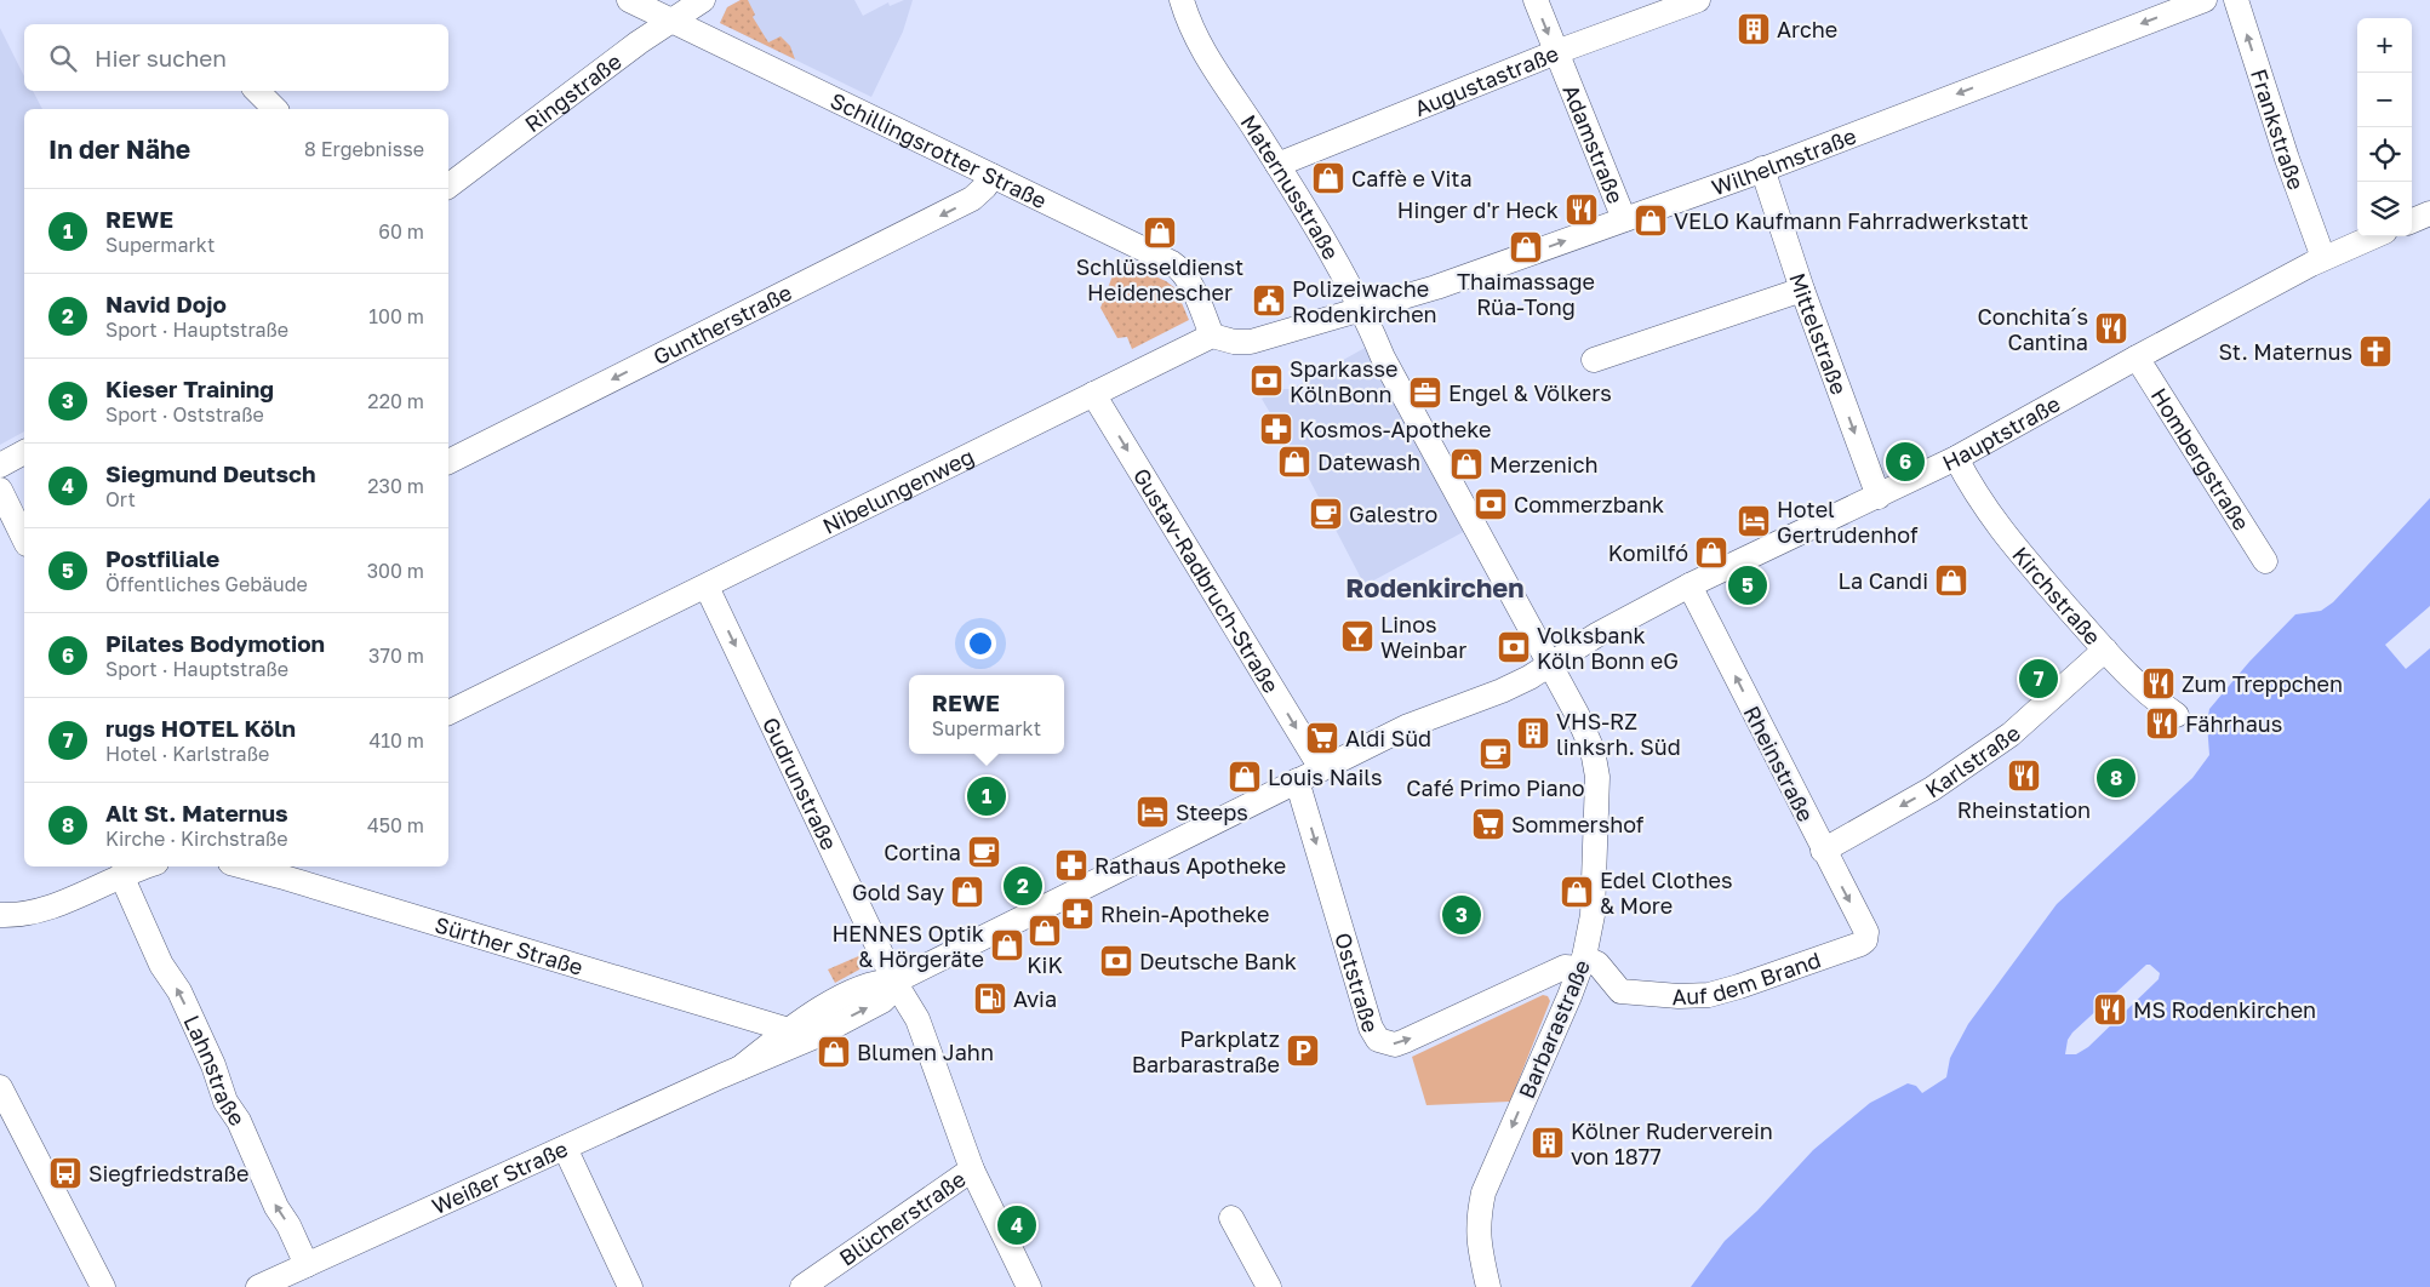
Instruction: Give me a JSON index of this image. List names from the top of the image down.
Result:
{
  "streets": {
    "street": [
      "Augustastraße",
      "Ringstraße",
      "Frankstraße",
      "Adamstraße",
      "Schillingsrotter Straße",
      "Wilhelmstraße",
      "Maternusstraße",
      "Guntherstraße",
      "Mittelstraße",
      "Hauptstraße",
      "Hombergstraße",
      "Nibelungenweg",
      "Gustav-Radbruch-Straße",
      "Kirchstraße",
      "Karlstraße",
      "Rheinstraße",
      "Gudrunstraße",
      "Sürther Straße",
      "Auf dem Brand",
      "Oststraße",
      "Barbarastraße",
      "Lahnstraße",
      "Weißer Straße",
      "Blücherstraße"
    ]
  },
  "crossings": [
    ["Augustastraße", "Adamstraße"],
    ["Augustastraße", "Maternusstraße"],
    ["Ringstraße", "Schillingsrotter Straße"],
    ["Frankstraße", "Hauptstraße"],
    ["Adamstraße", "Wilhelmstraße"],
    ["Schillingsrotter Straße", "Guntherstraße"],
    ["Schillingsrotter Straße", "Nibelungenweg"],
    ["Wilhelmstraße", "Maternusstraße"],
    ["Wilhelmstraße", "Mittelstraße"],
    ["Maternusstraße", "Hauptstraße"],
    ["Maternusstraße", "Barbarastraße"],
    ["Mittelstraße", "Hauptstraße"],
    ["Hauptstraße", "Hombergstraße"],
    ["Hauptstraße", "Gustav-Radbruch-Straße"],
    ["Hauptstraße", "Kirchstraße"],
    ["Hauptstraße", "Rheinstraße"],
    ["Hauptstraße", "Gudrunstraße"],
    ["Hauptstraße", "Sürther Straße"],
    ["Hauptstraße", "Oststraße"],
    ["Hauptstraße", "Barbarastraße"],
    ["Hauptstraße", "Weißer Straße"],
    ["Nibelungenweg", "Gustav-Radbruch-Straße"],
    ["Nibelungenweg", "Gudrunstraße"],
    ["Kirchstraße", "Karlstraße"],
    ["Karlstraße", "Rheinstraße"],
    ["Rheinstraße", "Auf dem Brand"],
    ["Gudrunstraße", "Blücherstraße"],
    ["Sürther Straße", "Weißer Straße"],
    ["Auf dem Brand", "Oststraße"],
    ["Auf dem Brand", "Barbarastraße"],
    ["Oststraße", "Barbarastraße"],
    ["Lahnstraße", "Weißer Straße"]
  ],
  "one_way": [
    "Frankstraße",
    "Guntherstraße",
    "Mittelstraße",
    "Gustav-Radbruch-Straße",
    "Karlstraße",
    "Gudrunstraße",
    "Barbarastraße"
  ],
  "districts": ["Rodenkirchen"],
  "places": {
    "building": ["Arche", "VHS-RZ linksrh. Süd", "Kölner Ruderverein von 1877"],
    "shop": [
      "Caffè e Vita",
      "VELO Kaufmann Fahrradwerkstatt",
      "Schlüsseldienst Heidenescher",
      "Thaimassage Rüa-Tong",
      "Datewash",
      "Merzenich",
      "Komilfó",
      "La Candi",
      "Louis Nails",
      "Gold Say",
      "Edel Clothes & More",
      "KiK",
      "HENNES Optik & Hörgeräte",
      "Blumen Jahn"
    ],
    "restaurant": [
      "Hinger d'r Heck",
      "Conchita´s Cantina",
      "Zum Treppchen",
      "Fährhaus",
      "Rheinstation",
      "MS Rodenkirchen"
    ],
    "public building": ["Polizeiwache Rodenkirchen"],
    "church": ["St. Maternus"],
    "bank": [
      "Sparkasse KölnBonn",
      "Commerzbank",
      "Volksbank Köln Bonn eG",
      "Deutsche Bank"
    ],
    "office": ["Engel & Völkers"],
    "pharmacy": ["Kosmos-Apotheke", "Rathaus Apotheke", "Rhein-Apotheke"],
    "cafe": ["Galestro", "Café Primo Piano", "Cortina"],
    "hotel": ["Hotel Gertrudenhof", "Steeps"],
    "bar": ["Linos Weinbar"],
    "supermarket": ["Aldi Süd", "Sommershof"],
    "fuel station": ["Avia"],
    "parking": ["Parkplatz Barbarastraße"],
    "bus stop": ["Siegfriedstraße"]
  },
  "page": {
    "map_buttons": ["+", "−"],
    "search": "Hier suchen",
    "heading": ["In der Nähe", "8 Ergebnisse"],
    "list": [
      {
        "mark": "1",
        "name": "REWE",
        "note": "Supermarkt",
        "value": "60 m"
      },
      {
        "mark": "2",
        "name": "Navid Dojo",
        "note": "Sport · Hauptstraße",
        "value": "100 m"
      },
      {
        "mark": "3",
        "name": "Kieser Training",
        "note": "Sport · Oststraße",
        "value": "220 m"
      },
      {
        "mark": "4",
        "name": "Siegmund Deutsch",
        "note": "Ort",
        "value": "230 m"
      },
      {
        "mark": "5",
        "name": "Postfiliale",
        "note": "Öffentliches Gebäude",
        "value": "300 m"
      },
      {
        "mark": "6",
        "name": "Pilates Bodymotion",
        "note": "Sport · Hauptstraße",
        "value": "370 m"
      },
      {
        "mark": "7",
        "name": "rugs HOTEL Köln",
        "note": "Hotel · Karlstraße",
        "value": "410 m"
      },
      {
        "mark": "8",
        "name": "Alt St. Maternus",
        "note": "Kirche · Kirchstraße",
        "value": "450 m"
      }
    ],
    "pins": [
      "6",
      "5",
      "7",
      "8",
      "1",
      "2",
      "3",
      "4"
    ],
    "popup": ["REWE", "Supermarkt"]
  }
}
